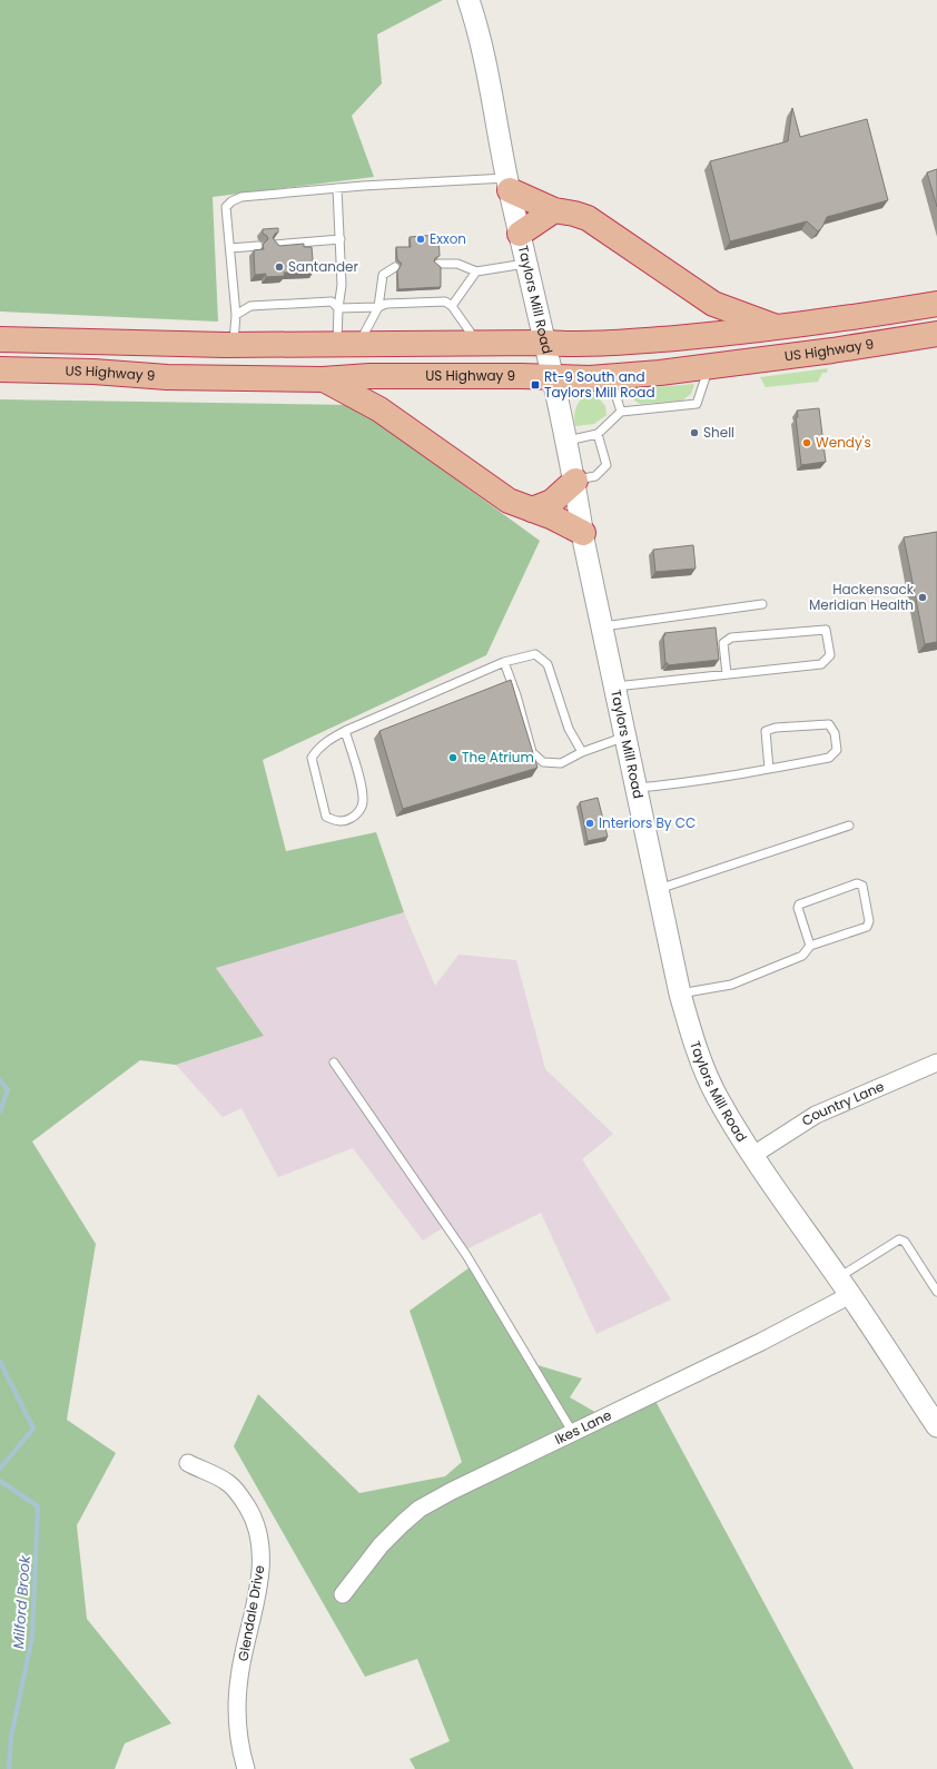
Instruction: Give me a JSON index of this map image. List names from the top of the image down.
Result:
{
  "streets": {
    "highway": ["US Highway 9"],
    "street": [
      "Taylors Mill Road",
      "Country Lane",
      "Ikes Lane",
      "Glendale Drive"
    ]
  },
  "crossings": [
    ["Taylors Mill Road", "US Highway 9"],
    ["Taylors Mill Road", "Country Lane"],
    ["Taylors Mill Road", "Ikes Lane"]
  ],
  "water": ["Milford Brook"],
  "places": {
    "other": [
      "Exxon",
      "Santander",
      "Shell",
      "Wendy's",
      "Hackensack Meridian Health",
      "The Atrium",
      "Interiors By CC"
    ],
    "transit": ["Rt-9 South and Taylors Mill Road"]
  }
}
